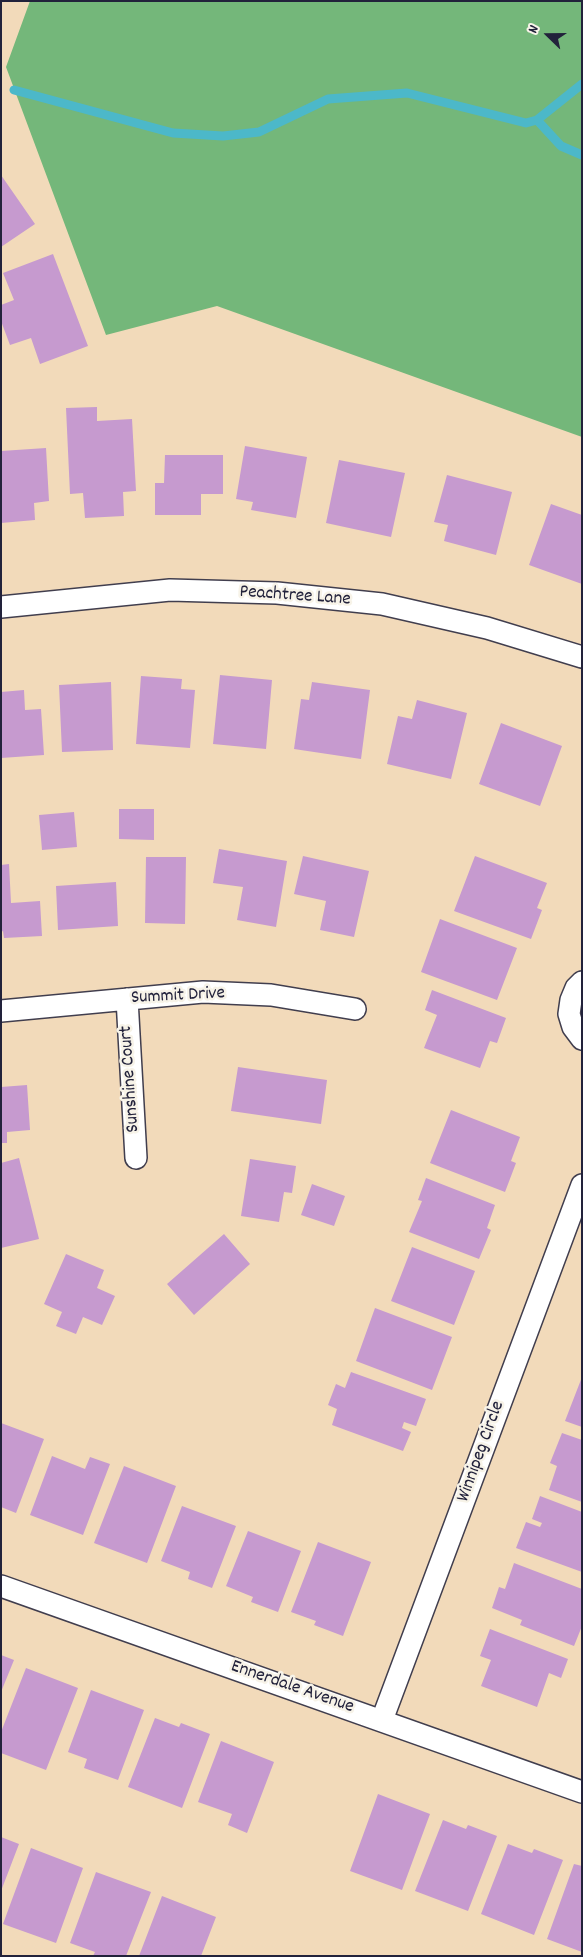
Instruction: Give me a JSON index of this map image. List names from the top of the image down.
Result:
{
  "streets": {
    "street": [
      "Peachtree Lane",
      "Summit Drive",
      "Sunshine Court",
      "Winnipeg Circle",
      "Ennerdale Avenue"
    ]
  },
  "crossings": [
    ["Summit Drive", "Sunshine Court"],
    ["Winnipeg Circle", "Ennerdale Avenue"]
  ],
  "north": "left"
}
